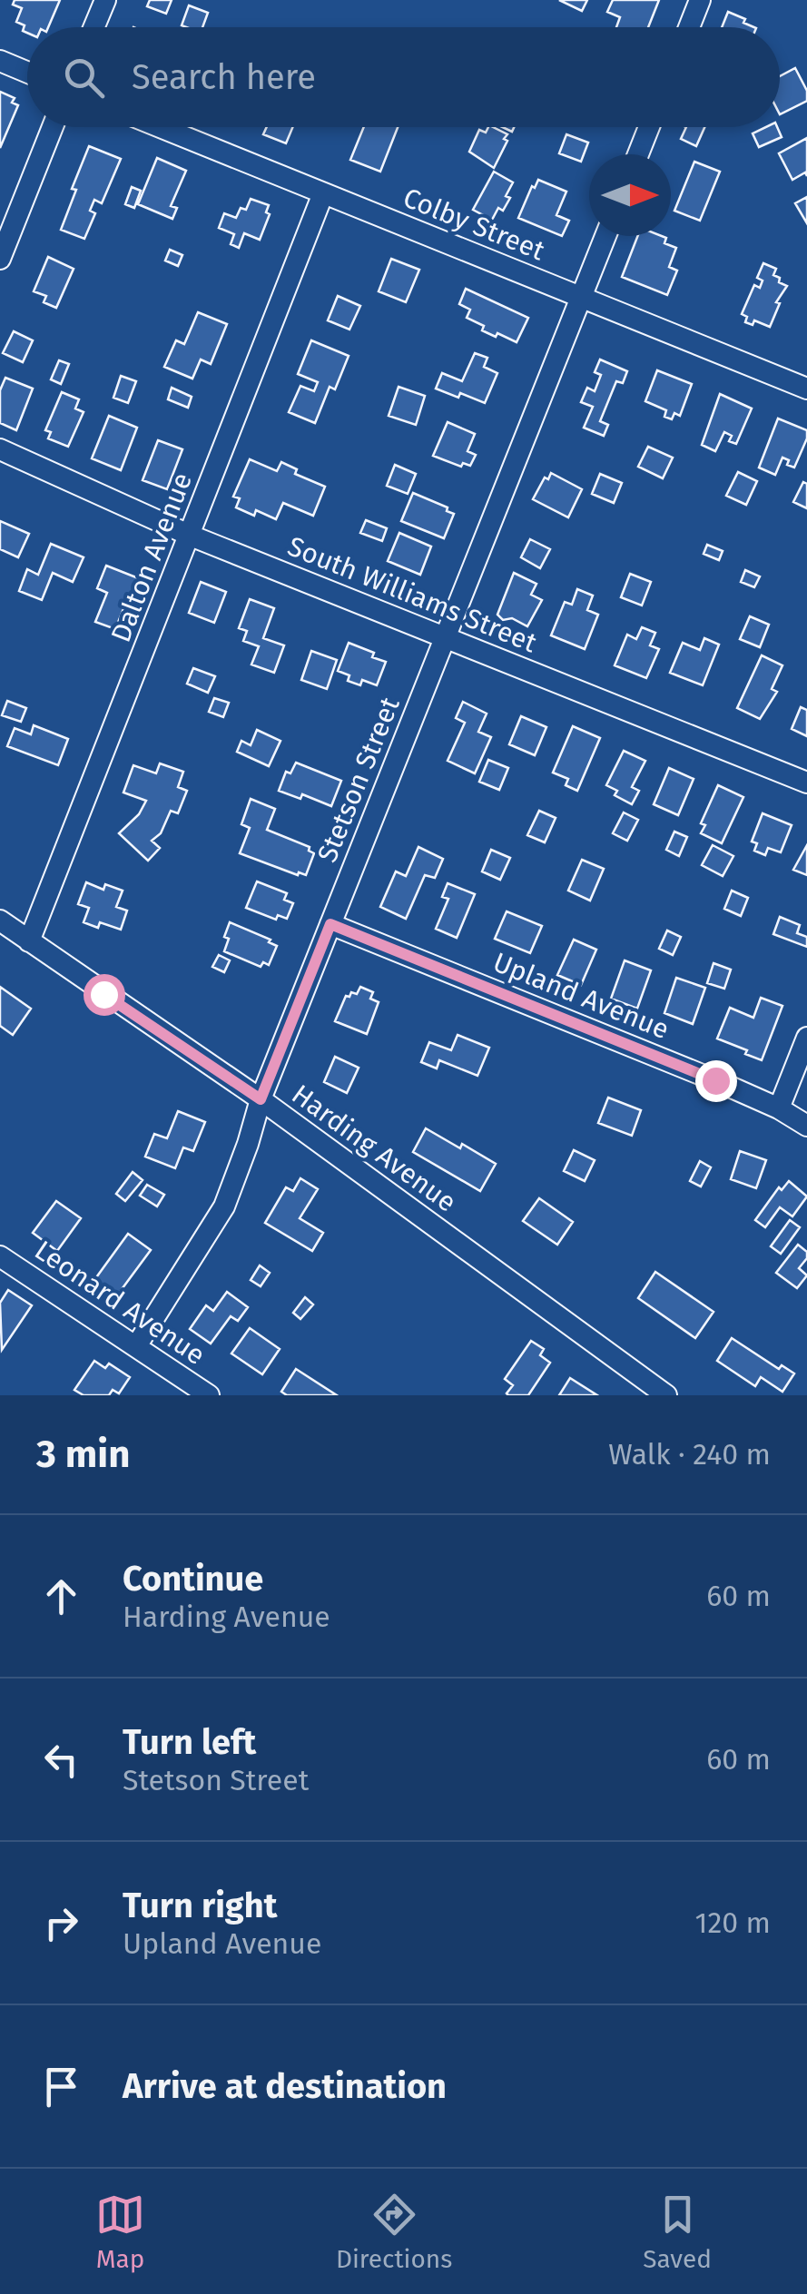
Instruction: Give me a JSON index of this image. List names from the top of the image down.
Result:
{
  "streets": {
    "street": [
      "Colby Street",
      "Dalton Avenue",
      "South Williams Street",
      "Stetson Street",
      "Upland Avenue",
      "Harding Avenue",
      "Leonard Avenue"
    ]
  },
  "crossings": [
    ["Colby Street", "Dalton Avenue"],
    ["Colby Street", "Stetson Street"],
    ["Dalton Avenue", "South Williams Street"],
    ["Dalton Avenue", "Harding Avenue"],
    ["South Williams Street", "Stetson Street"],
    ["Stetson Street", "Upland Avenue"],
    ["Stetson Street", "Harding Avenue"],
    ["Stetson Street", "Leonard Avenue"]
  ],
  "north": "right",
  "page": {
    "search": "Search here",
    "heading": ["3 min", "Walk · 240 m"],
    "list": [
      ["Continue", "Harding Avenue", "60 m"],
      ["Turn left", "Stetson Street", "60 m"],
      ["Turn right", "Upland Avenue", "120 m"],
      "Arrive at destination"
    ],
    "nav": ["Map", "Directions", "Saved"]
  }
}
